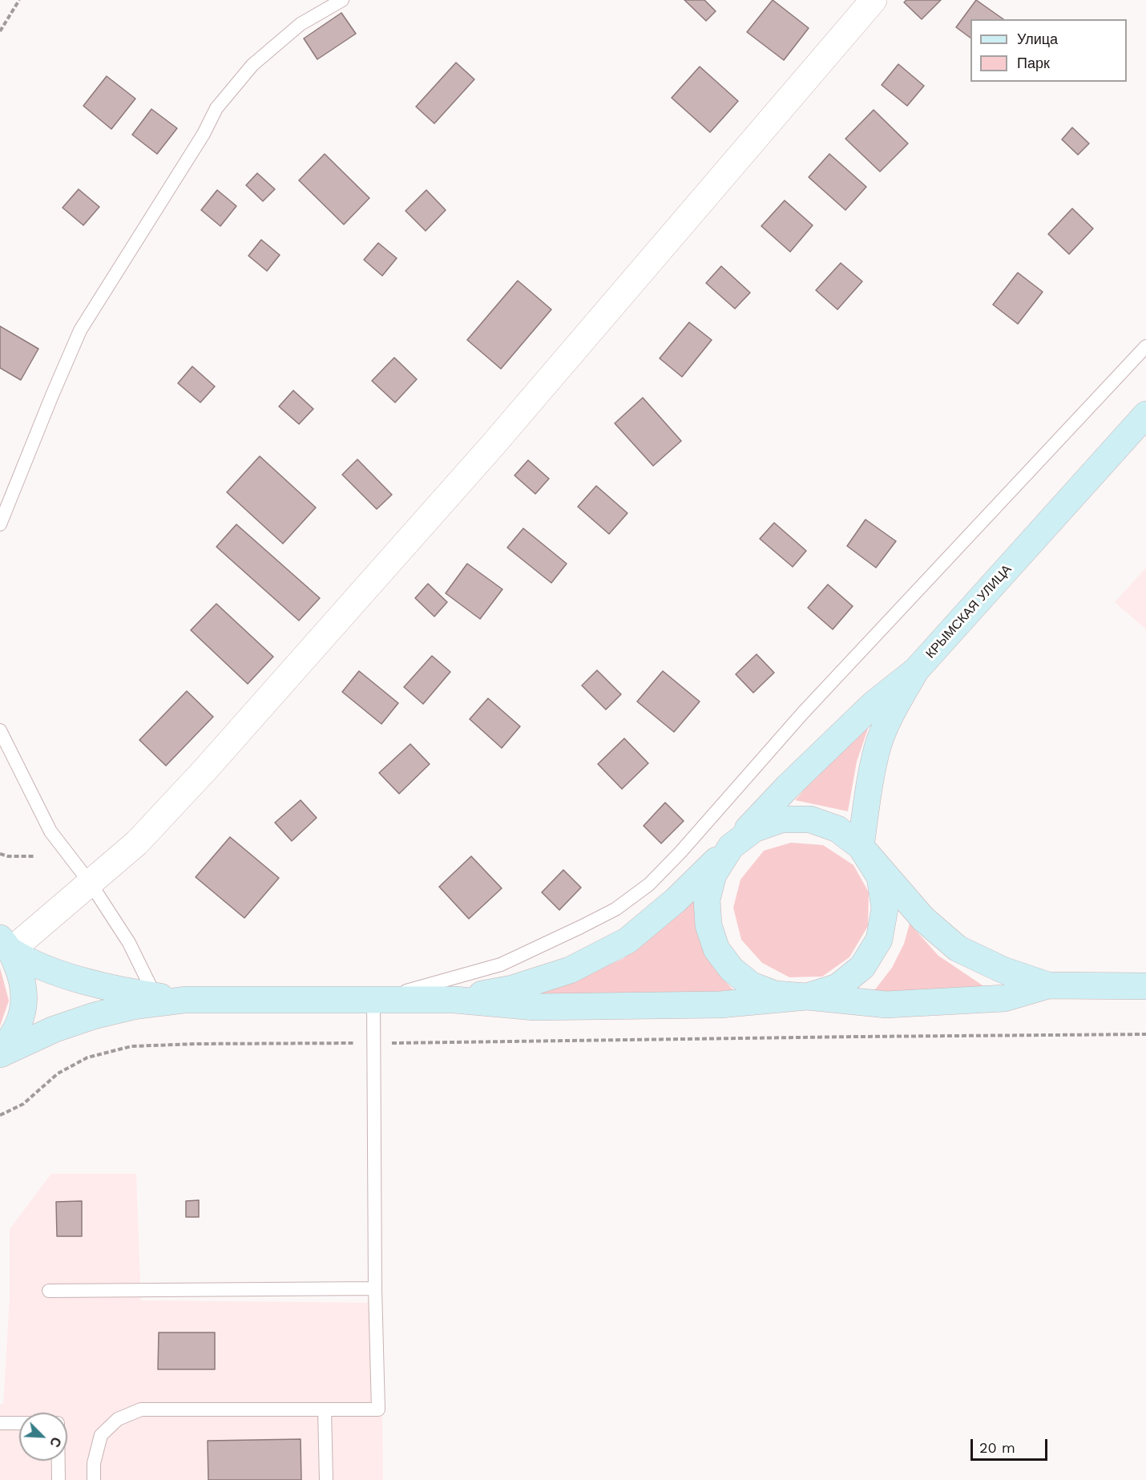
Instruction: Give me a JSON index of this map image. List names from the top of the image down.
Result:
{
  "streets": {
    "street": ["КРЫМСКАЯ УЛИЦА"]
  },
  "legend": ["Улица", "Парк"],
  "scale_bar": "20 m",
  "north": "bottom right"
}
